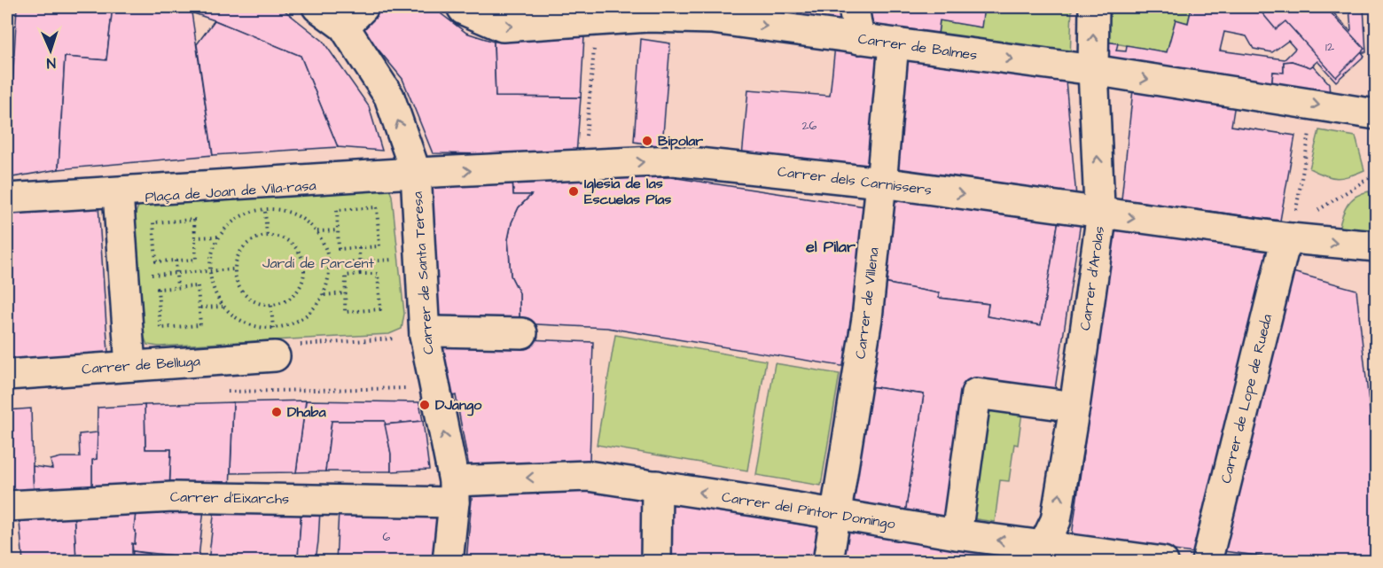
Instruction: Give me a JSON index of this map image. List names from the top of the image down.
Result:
{
  "streets": {
    "street": [
      "Carrer de Balmes",
      "Carrer dels Carnissers",
      "Plaça de Joan de Vila-rasa",
      "Carrer de Santa Teresa",
      "Carrer d'Arolas",
      "Carrer de Villena",
      "Carrer de Belluga",
      "Carrer de Lope de Rueda",
      "Carrer d'Eixarchs",
      "Carrer del Pintor Domingo"
    ]
  },
  "crossings": [
    ["Carrer de Balmes", "Carrer d'Arolas"],
    ["Carrer de Balmes", "Carrer de Villena"],
    ["Carrer dels Carnissers", "Plaça de Joan de Vila-rasa"],
    ["Carrer dels Carnissers", "Carrer de Santa Teresa"],
    ["Carrer dels Carnissers", "Carrer d'Arolas"],
    ["Carrer dels Carnissers", "Carrer de Villena"],
    ["Carrer dels Carnissers", "Carrer de Lope de Rueda"],
    ["Plaça de Joan de Vila-rasa", "Carrer de Santa Teresa"],
    ["Carrer de Santa Teresa", "Carrer d'Eixarchs"],
    ["Carrer de Santa Teresa", "Carrer del Pintor Domingo"],
    ["Carrer d'Arolas", "Carrer del Pintor Domingo"],
    ["Carrer de Villena", "Carrer del Pintor Domingo"],
    ["Carrer d'Eixarchs", "Carrer del Pintor Domingo"]
  ],
  "one_way": [
    "Carrer de Balmes",
    "Carrer dels Carnissers",
    "Carrer de Santa Teresa",
    "Carrer d'Arolas",
    "Carrer del Pintor Domingo"
  ],
  "districts": ["el Pilar"],
  "parks": ["Jardí de Parcent"],
  "places": [
    "Bipolar",
    "Iglesia de las Escuelas Pías",
    "DJango",
    "Dhaba"
  ],
  "house_numbers": ["12", "26", "6"],
  "north": "bottom"
}
